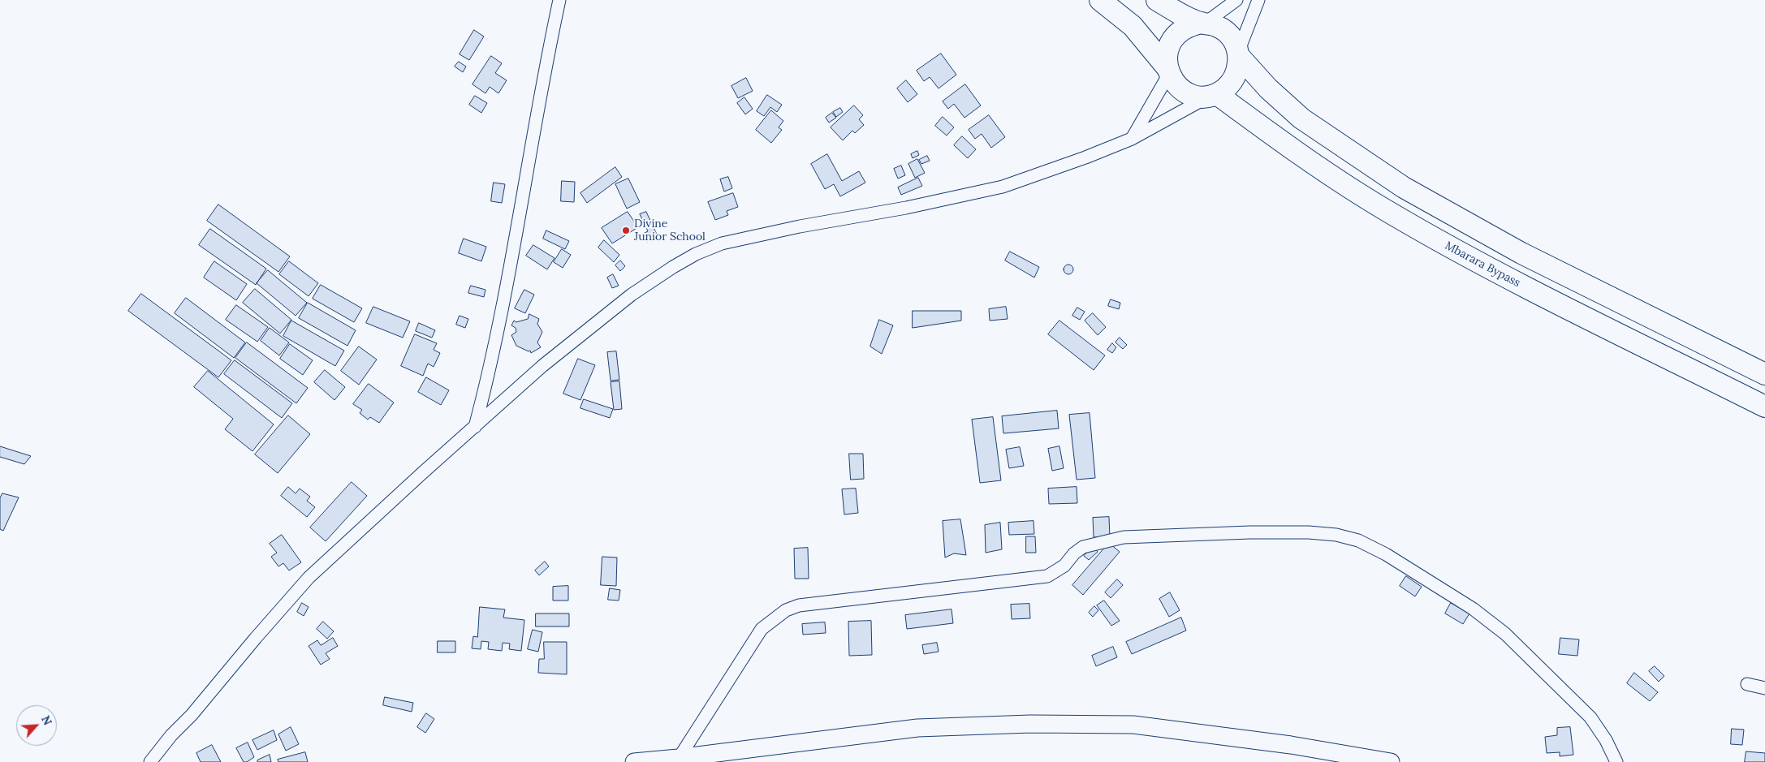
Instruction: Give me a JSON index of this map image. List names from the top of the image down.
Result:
{
  "streets": {
    "highway": ["Mbarara Bypass"]
  },
  "places": ["Divine Junior School"],
  "north": "top right"
}
